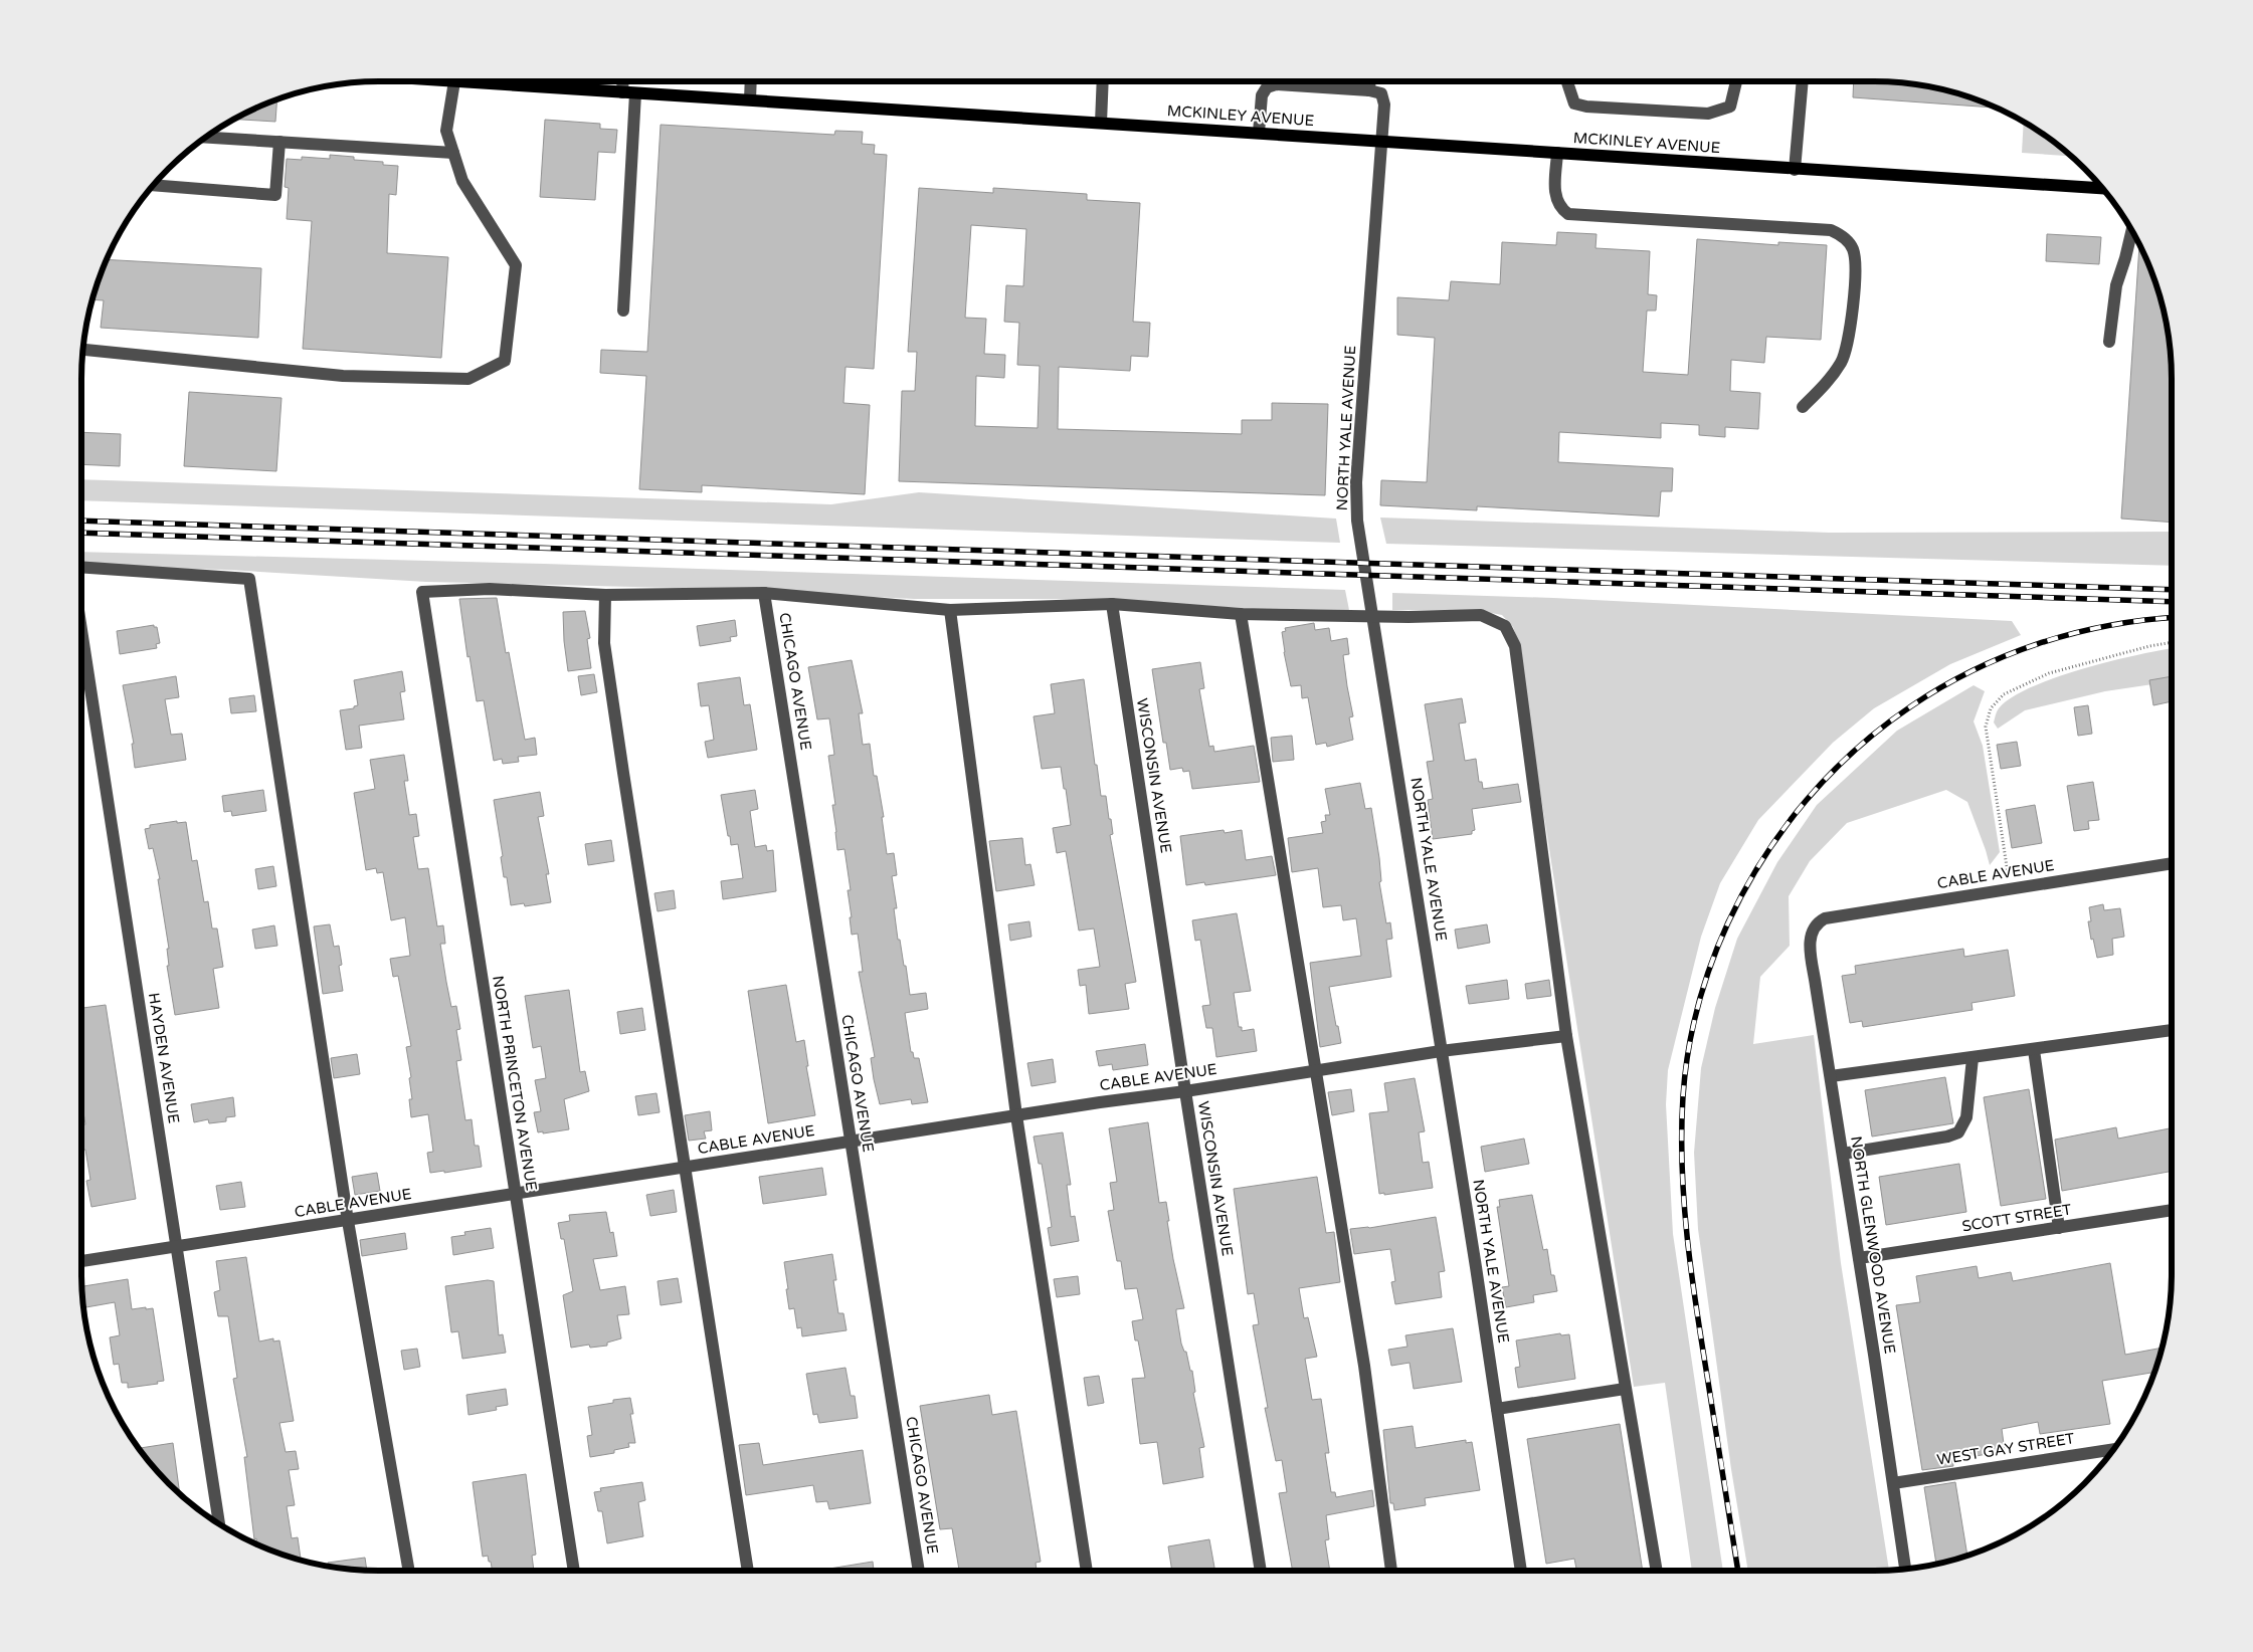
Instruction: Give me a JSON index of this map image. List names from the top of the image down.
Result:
{
  "streets": {
    "main road": ["MCKINLEY AVENUE"],
    "street": [
      "NORTH YALE AVENUE",
      "CHICAGO AVENUE",
      "WISCONSIN AVENUE",
      "CABLE AVENUE",
      "HAYDEN AVENUE",
      "NORTH PRINCETON AVENUE",
      "SCOTT STREET",
      "NORTH GLENWOOD AVENUE",
      "WEST GAY STREET"
    ]
  },
  "crossings": [
    ["MCKINLEY AVENUE", "NORTH YALE AVENUE"],
    ["NORTH YALE AVENUE", "CABLE AVENUE"],
    ["CHICAGO AVENUE", "CABLE AVENUE"],
    ["WISCONSIN AVENUE", "CABLE AVENUE"],
    ["CABLE AVENUE", "HAYDEN AVENUE"],
    ["CABLE AVENUE", "NORTH PRINCETON AVENUE"],
    ["CABLE AVENUE", "NORTH GLENWOOD AVENUE"],
    ["SCOTT STREET", "NORTH GLENWOOD AVENUE"],
    ["NORTH GLENWOOD AVENUE", "WEST GAY STREET"]
  ]
}
